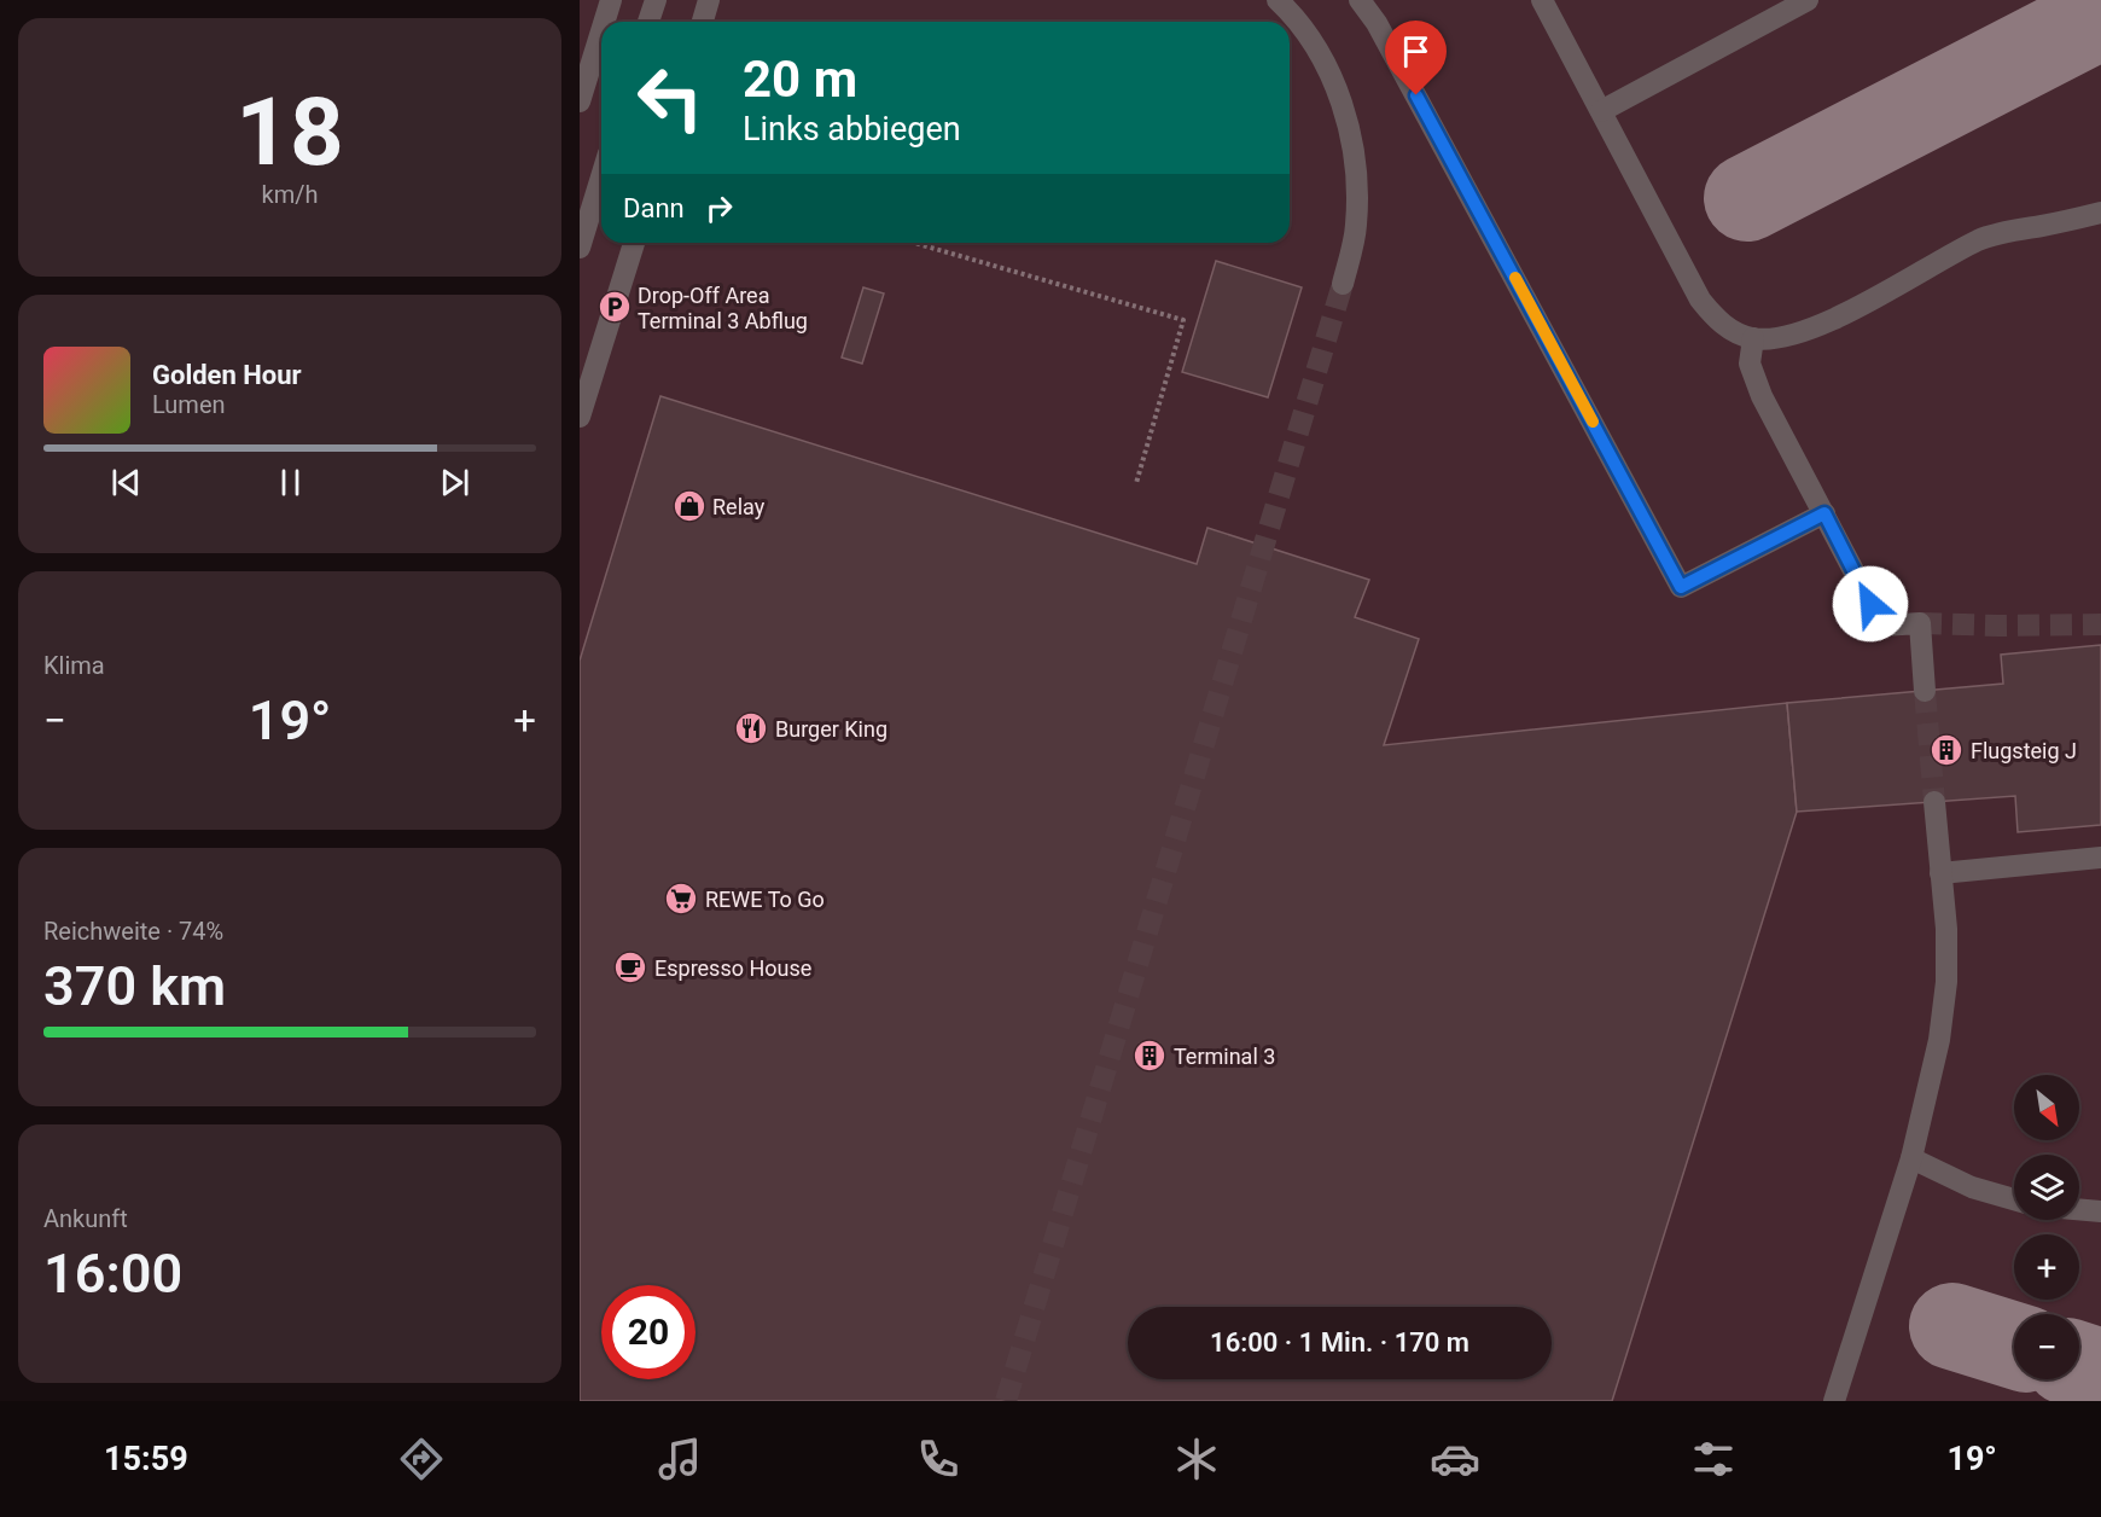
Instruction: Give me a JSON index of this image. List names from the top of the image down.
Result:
{
  "places": {
    "parking": ["Drop-Off Area Terminal 3 Abflug"],
    "shop": ["Relay"],
    "restaurant": ["Burger King"],
    "building": ["Flugsteig J", "Terminal 3"],
    "supermarket": ["REWE To Go"],
    "cafe": ["Espresso House"]
  },
  "north": "bottom right",
  "page": {
    "tile": [
      ["18", "km/h"],
      "Klima",
      ["Reichweite · 74%", "370 km"],
      ["Ankunft", "16:00"]
    ],
    "turn": ["20 m", "Links abbiegen"],
    "then": "Dann",
    "song": ["Golden Hour", "Lumen"],
    "heat": ["−", "19°", "+"],
    "map_buttons": ["+", "−"],
    "limit": "20",
    "trip": "16:00 · 1 Min. · 170 m",
    "tabs": ["15:59", "19°"]
  }
}
